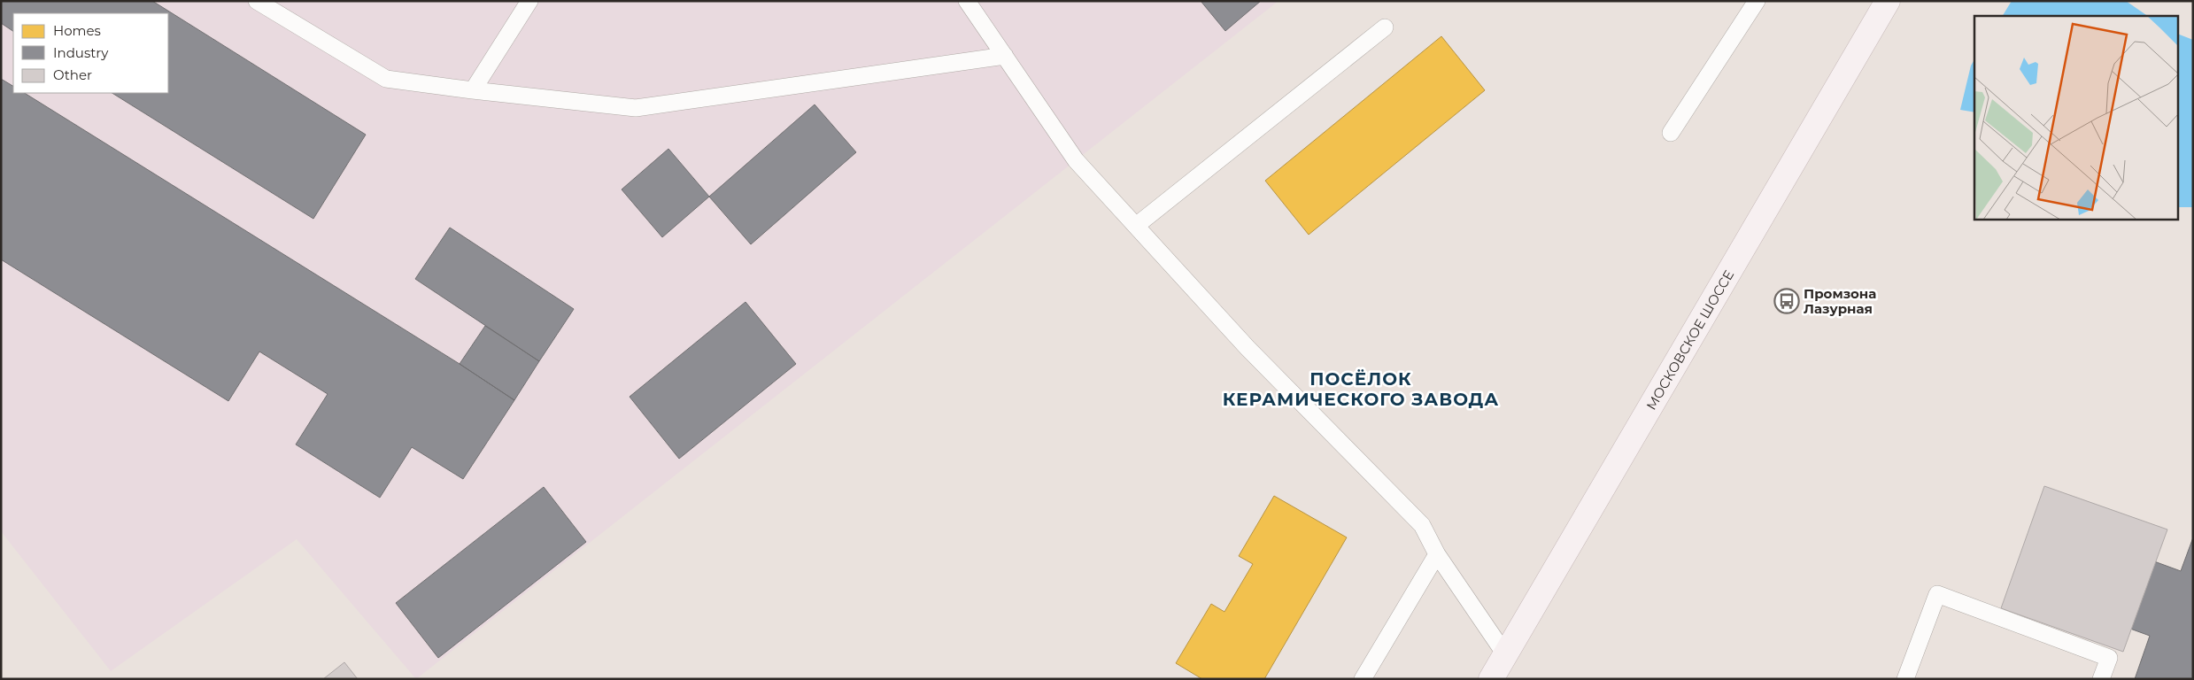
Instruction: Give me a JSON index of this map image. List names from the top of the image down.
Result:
{
  "streets": {
    "main road": ["МОСКОВСКОЕ ШОССЕ"]
  },
  "districts": ["ПОСЁЛОК КЕРАМИЧЕСКОГО ЗАВОДА"],
  "places": {
    "bus stop": ["Промзона Лазурная"]
  },
  "legend": ["Homes", "Industry", "Other"]
}
